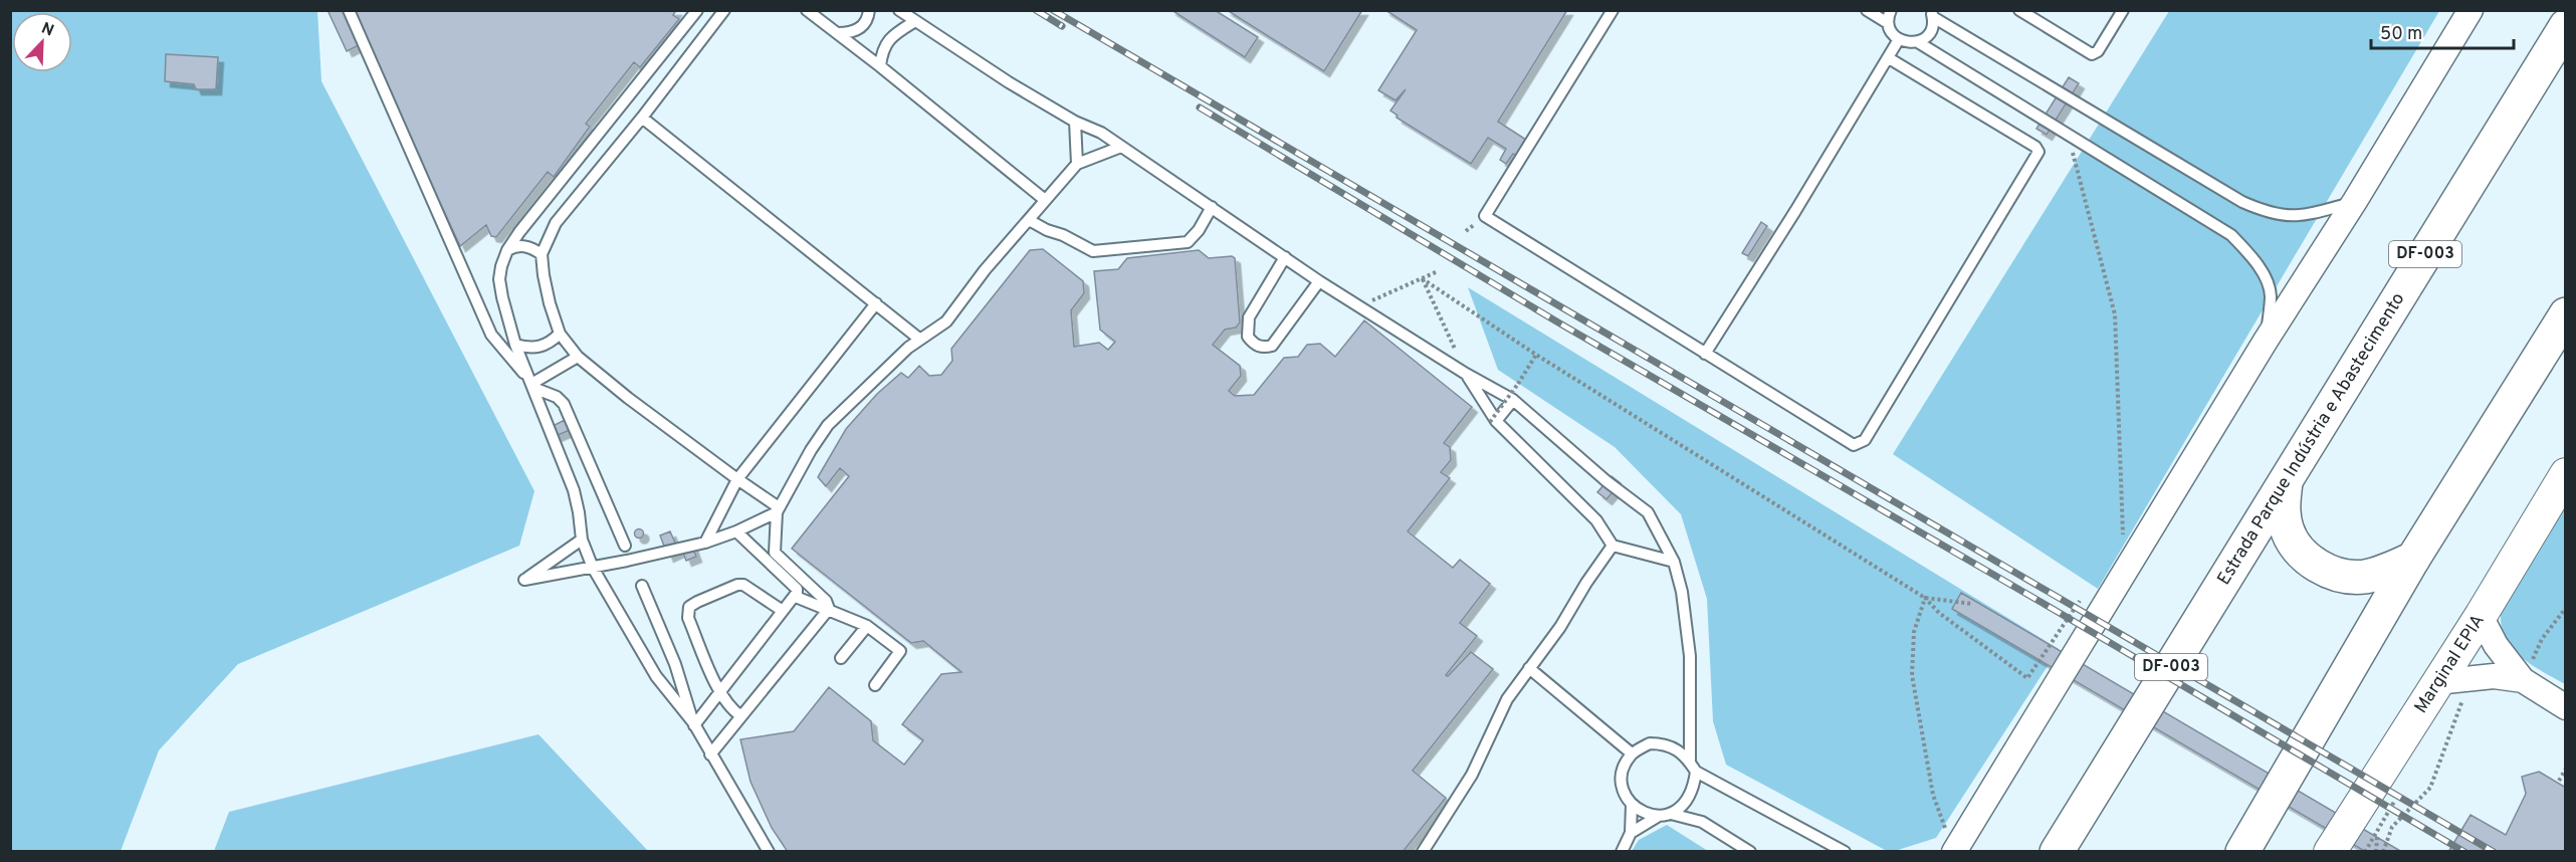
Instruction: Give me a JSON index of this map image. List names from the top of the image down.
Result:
{
  "streets": {
    "highway": ["DF-003", "Estrada Parque Indústria e Abastecimento"],
    "main road": ["Marginal EPIA"]
  },
  "scale_bar": "50 m",
  "north": "top right"
}
